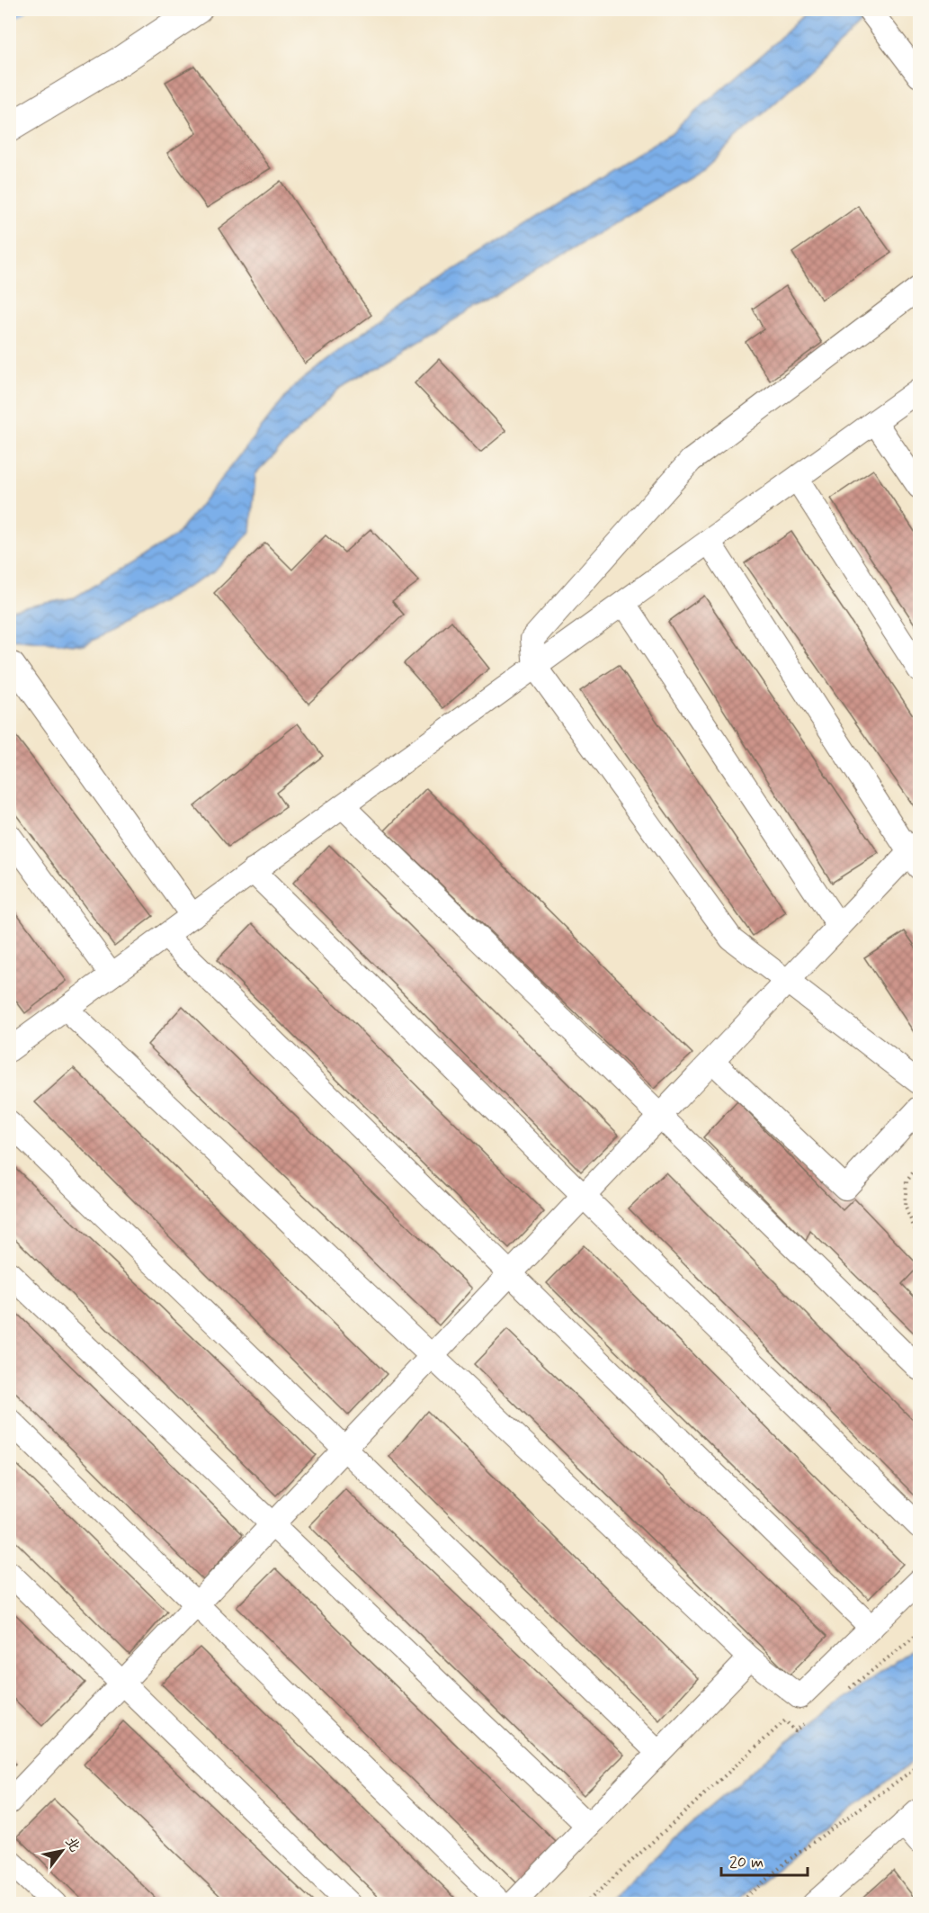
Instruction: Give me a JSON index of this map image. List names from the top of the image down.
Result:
{
  "scale_bar": "20 m",
  "north": "top right"
}
